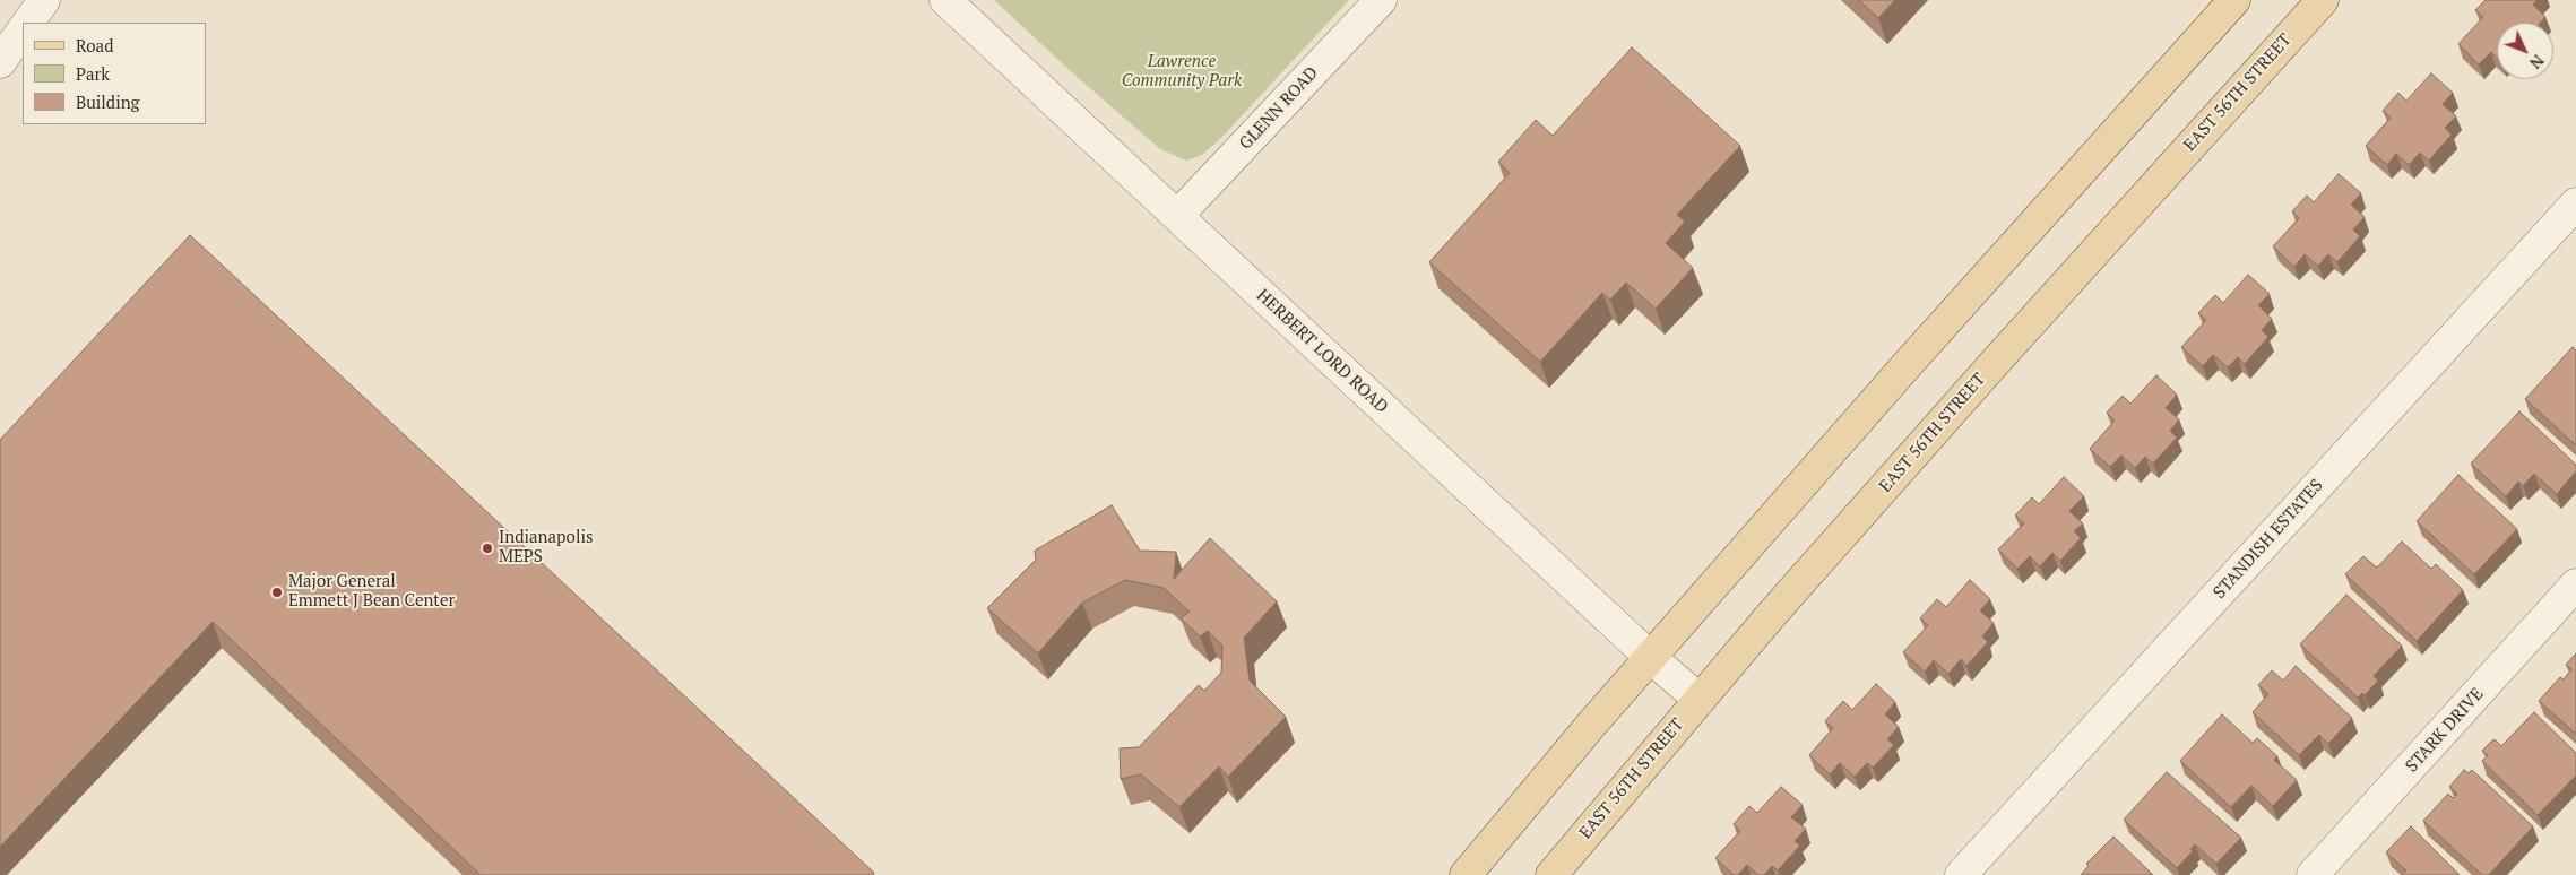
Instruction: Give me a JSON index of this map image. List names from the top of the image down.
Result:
{
  "streets": {
    "main road": ["EAST 56TH STREET"],
    "street": [
      "GLENN ROAD",
      "HERBERT LORD ROAD",
      "STANDISH ESTATES",
      "STARK DRIVE"
    ]
  },
  "crossings": [
    ["EAST 56TH STREET", "HERBERT LORD ROAD"],
    ["GLENN ROAD", "HERBERT LORD ROAD"]
  ],
  "parks": ["Lawrence Community Park"],
  "places": ["Indianapolis MEPS", "Major General Emmett J Bean Center"],
  "legend": ["Road", "Park", "Building"],
  "north": "bottom right"
}
